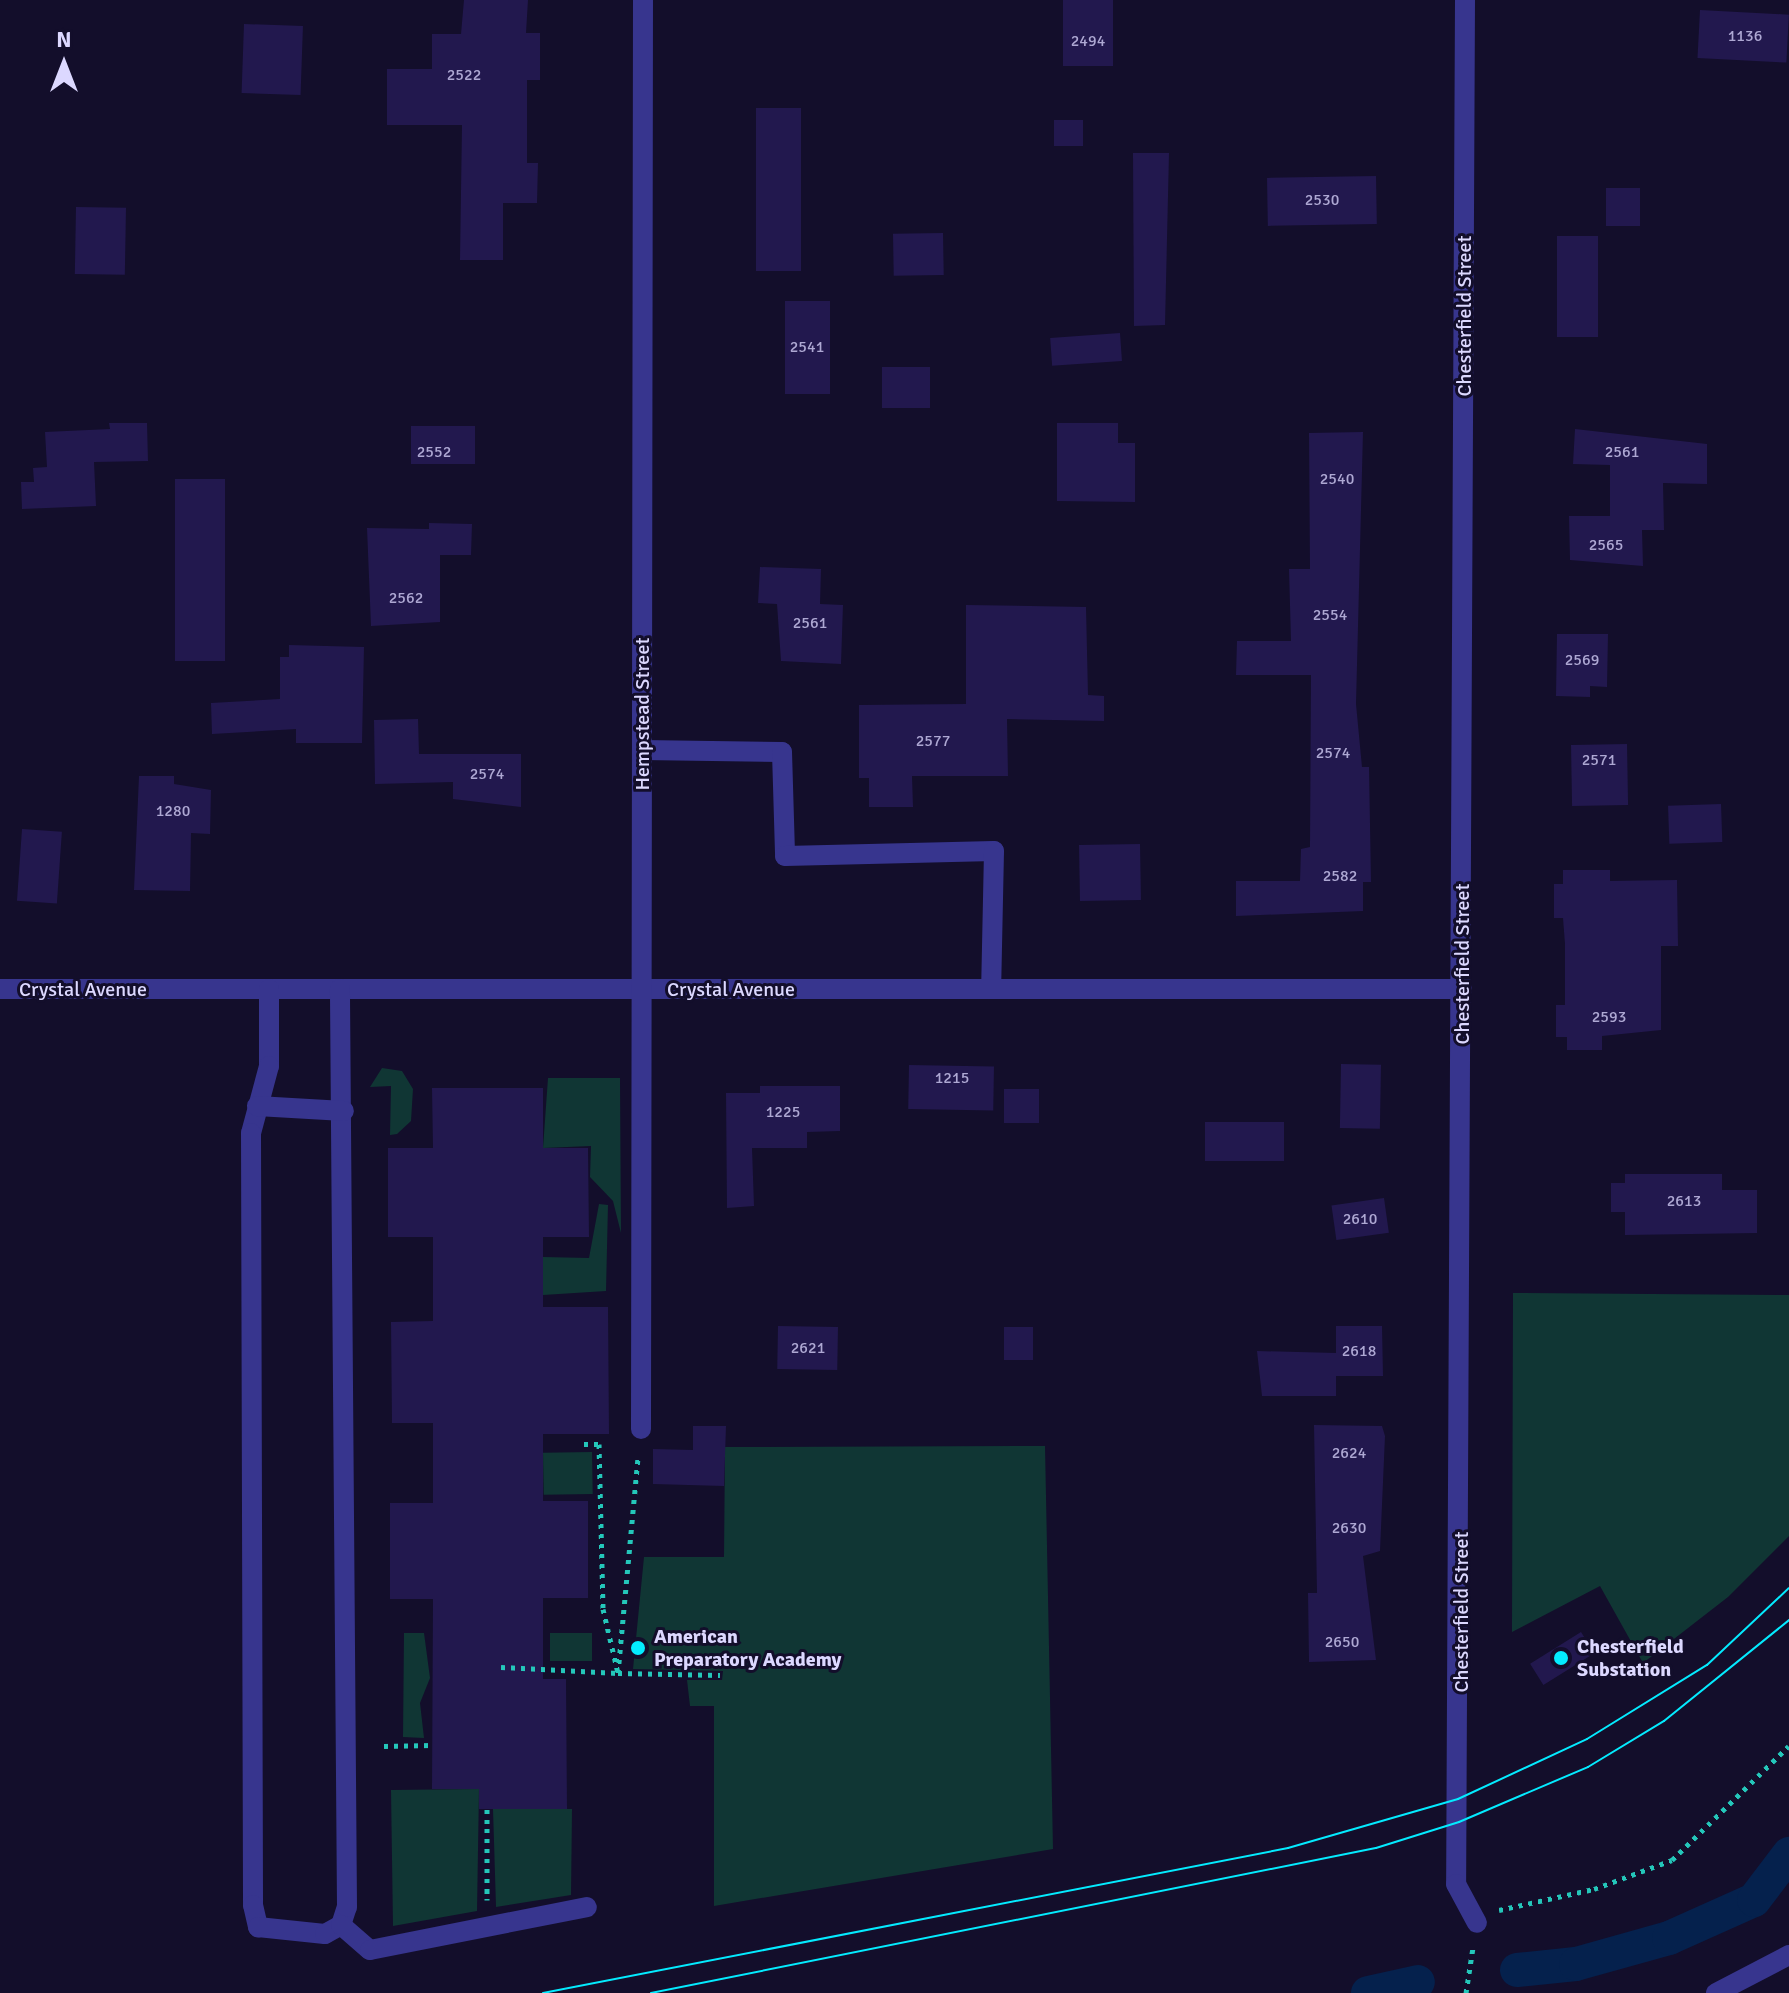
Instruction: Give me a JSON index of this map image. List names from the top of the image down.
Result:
{
  "streets": {
    "street": ["Chesterfield Street", "Hempstead Street", "Crystal Avenue"]
  },
  "crossings": [
    ["Chesterfield Street", "Crystal Avenue"],
    ["Hempstead Street", "Crystal Avenue"]
  ],
  "places": ["American Preparatory Academy", "Chesterfield Substation"],
  "house_numbers": [
    "1136",
    "2494",
    "2522",
    "2530",
    "2541",
    "2552",
    "2561",
    "2540",
    "2565",
    "2562",
    "2554",
    "2561",
    "2569",
    "2577",
    "2574",
    "2571",
    "2574",
    "1280",
    "2582",
    "2593",
    "1215",
    "1225",
    "2613",
    "2610",
    "2621",
    "2618",
    "2624",
    "2630",
    "2650"
  ],
  "north": "top"
}
